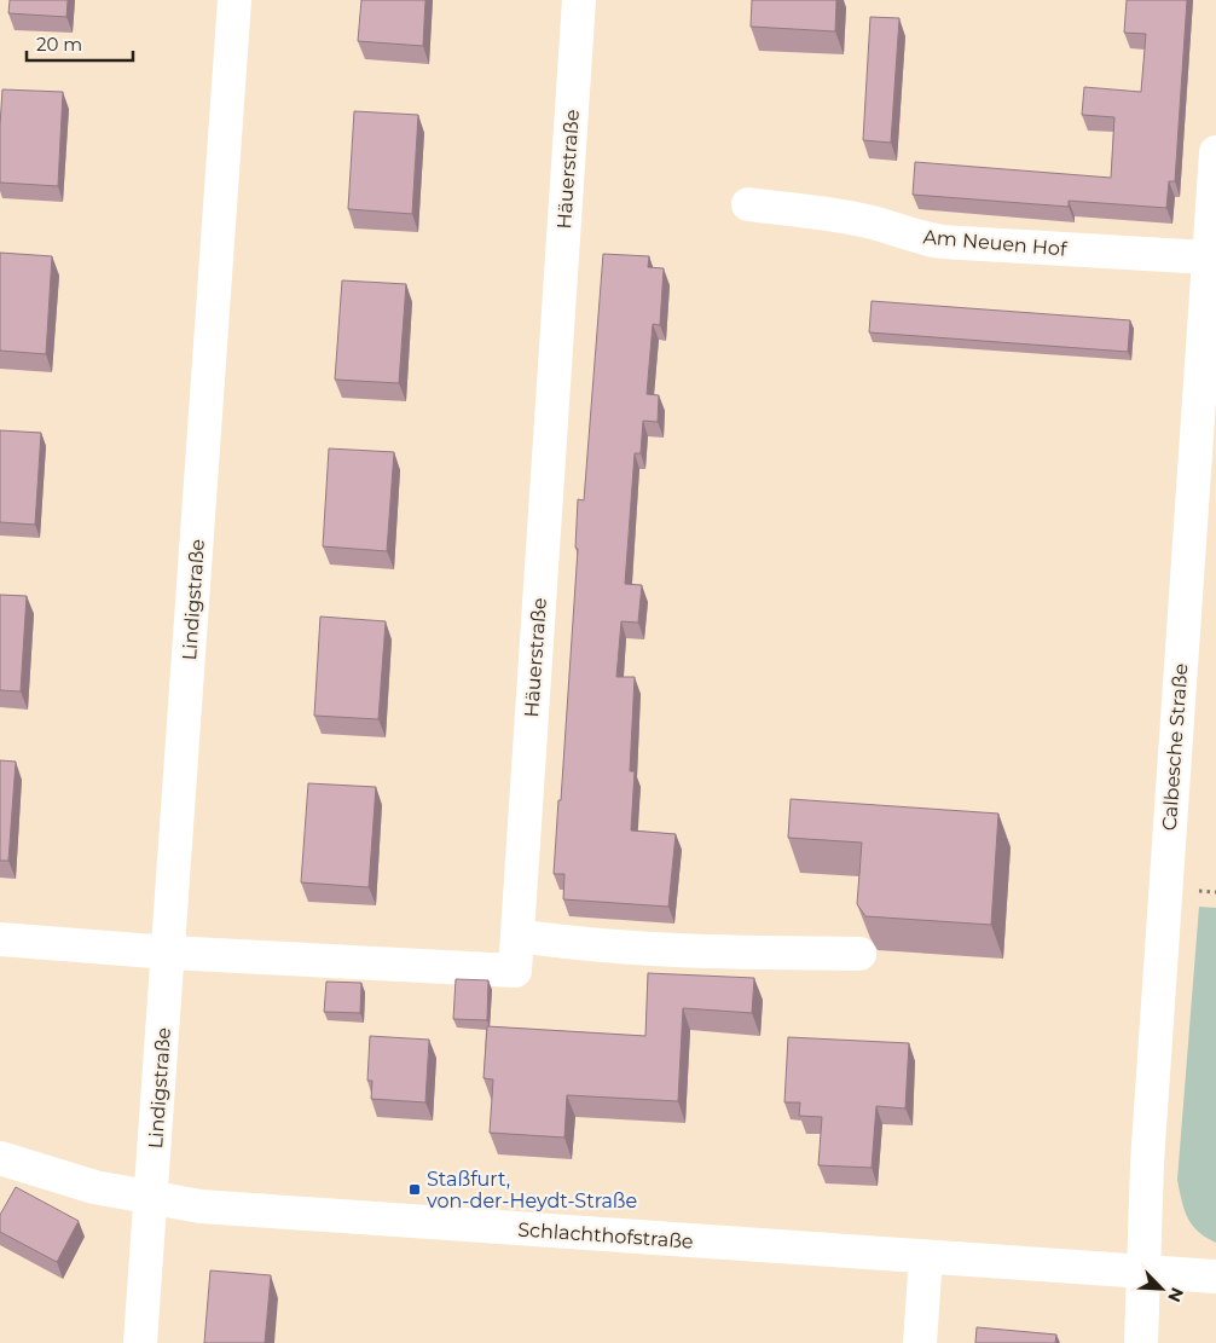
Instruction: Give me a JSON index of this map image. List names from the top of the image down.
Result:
{
  "streets": {
    "street": [
      "Häuerstraße",
      "Am Neuen Hof",
      "Lindigstraße",
      "Calbesche Straße",
      "Schlachthofstraße"
    ]
  },
  "crossings": [
    ["Häuerstraße", "Lindigstraße"],
    ["Am Neuen Hof", "Calbesche Straße"],
    ["Lindigstraße", "Schlachthofstraße"],
    ["Calbesche Straße", "Schlachthofstraße"]
  ],
  "places": {
    "transit": ["Staßfurt, von-der-Heydt-Straße"]
  },
  "scale_bar": "20 m",
  "north": "bottom right"
}
